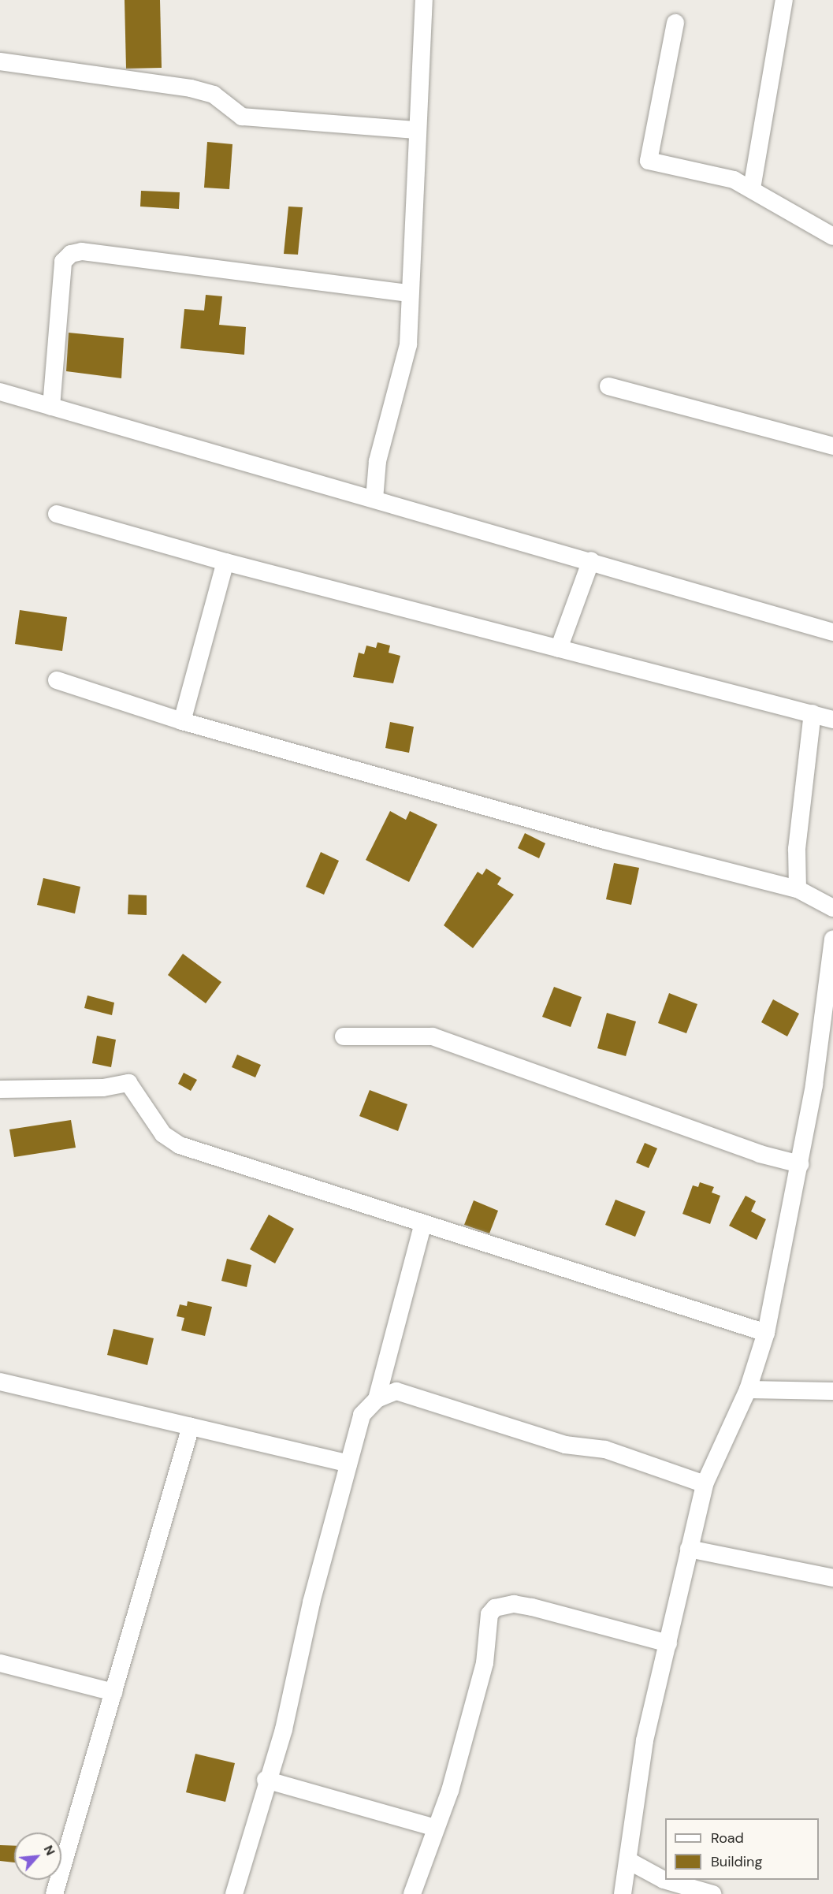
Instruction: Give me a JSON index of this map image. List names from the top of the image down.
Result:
{
  "legend": ["Road", "Building"],
  "north": "top right"
}
